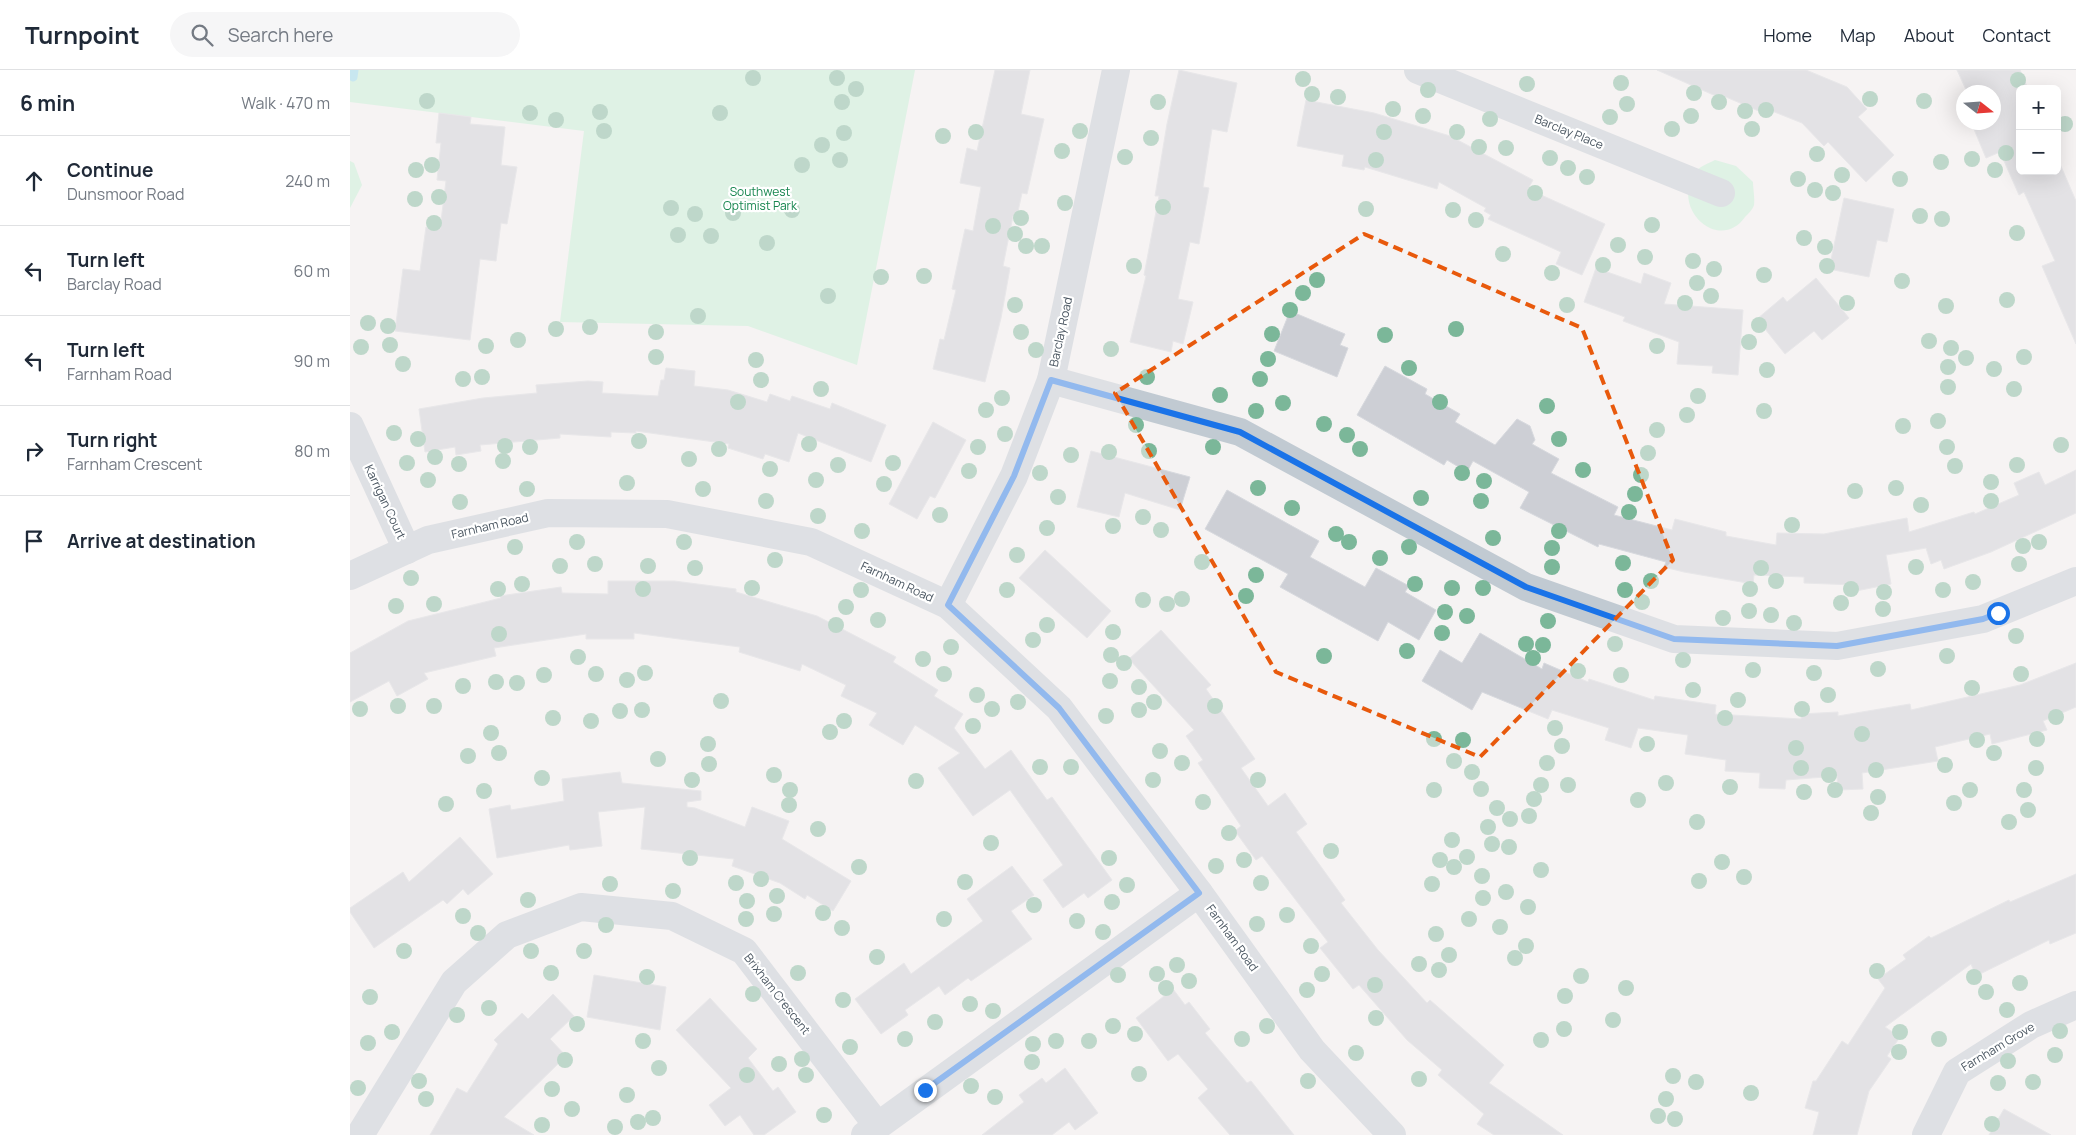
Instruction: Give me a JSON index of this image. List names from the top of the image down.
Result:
{
  "streets": {
    "street": [
      "Barclay Place",
      "Barclay Road",
      "Karrigan Court",
      "Farnham Road",
      "Brixham Crescent",
      "Farnham Grove"
    ]
  },
  "crossings": [
    ["Barclay Road", "Farnham Road"],
    ["Karrigan Court", "Farnham Road"]
  ],
  "parks": ["Southwest Optimist Park"],
  "north": "right",
  "page": {
    "header": "Turnpoint",
    "search": "Search here",
    "nav": [
      "Home",
      "Map",
      "About",
      "Contact"
    ],
    "heading": ["6 min", "Walk · 470 m"],
    "map_buttons": ["+", "−"],
    "list": [
      ["Continue", "Dunsmoor Road", "240 m"],
      ["Turn left", "Barclay Road", "60 m"],
      ["Turn left", "Farnham Road", "90 m"],
      ["Turn right", "Farnham Crescent", "80 m"],
      "Arrive at destination"
    ]
  }
}
